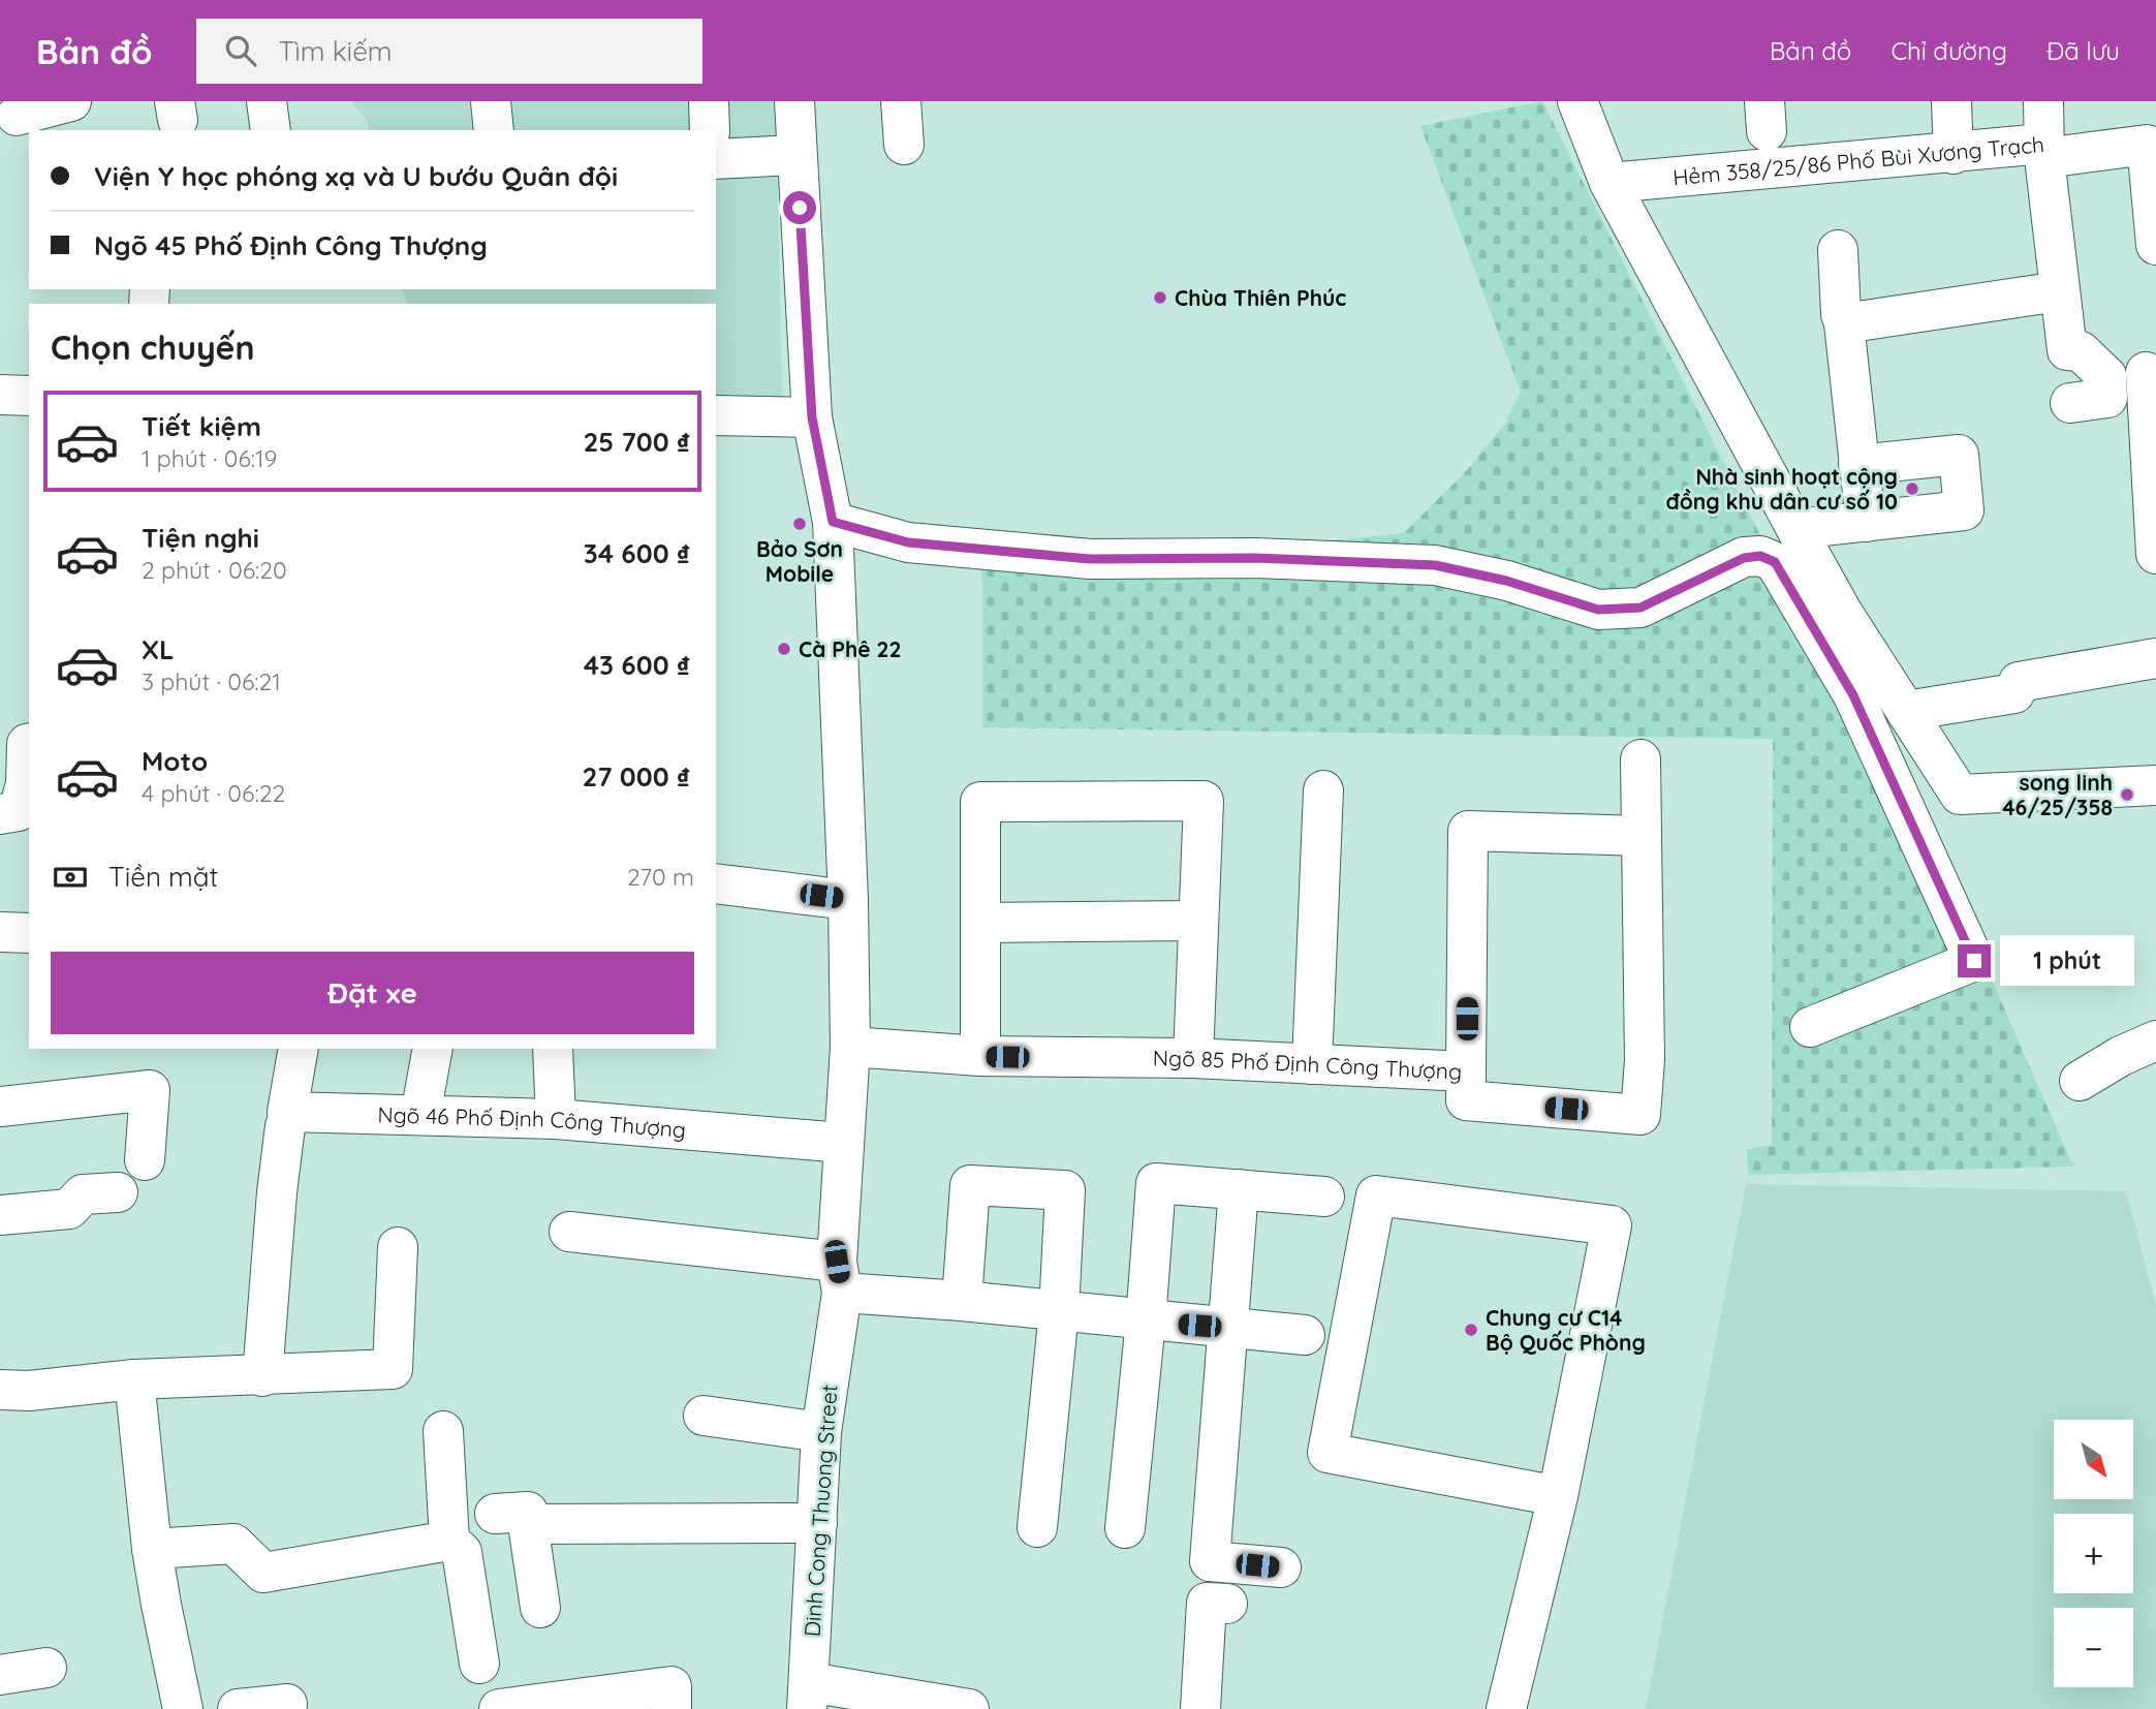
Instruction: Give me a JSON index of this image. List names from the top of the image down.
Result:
{
  "streets": {
    "street": [
      "Hẻm 358/25/86 Phố Bùi Xương Trạch",
      "Ngõ 85 Phố Định Công Thượng",
      "Ngõ 46 Phố Định Công Thượng",
      "Dinh Cong Thuong Street"
    ]
  },
  "crossings": [
    ["Ngõ 85 Phố Định Công Thượng", "Dinh Cong Thuong Street"],
    ["Ngõ 46 Phố Định Công Thượng", "Dinh Cong Thuong Street"]
  ],
  "places": [
    "Chùa Thiên Phúc",
    "Nhà sinh hoạt cộng đồng khu dân cư số 10",
    "Bảo Sơn Mobile",
    "Cà Phê 22",
    "song linh 46/25/358",
    "Chung cư C14 Bộ Quốc Phòng"
  ],
  "north": "bottom right",
  "page": {
    "header": "Bản đồ",
    "search": "Tìm kiếm",
    "nav": ["Bản đồ", "Chỉ đường", "Đã lưu"],
    "banner": ["Viện Y học phóng xạ và U bướu Quân đội", "Ngõ 45 Phố Định Công Thượng"],
    "heading": "Chọn chuyến",
    "list": [
      {
        "name": "Tiết kiệm",
        "note": "1 phút · 06:19",
        "value": "25 700 ₫"
      },
      {
        "name": "Tiện nghi",
        "note": "2 phút · 06:20",
        "value": "34 600 ₫"
      },
      {
        "name": "XL",
        "note": "3 phút · 06:21",
        "value": "43 600 ₫"
      },
      {
        "name": "Moto",
        "note": "4 phút · 06:22",
        "value": "27 000 ₫"
      }
    ],
    "pay": ["Tiền mặt", "270 m"],
    "bubble": "1 phút",
    "buttons": "Đặt xe",
    "map_buttons": ["+", "−"]
  }
}
